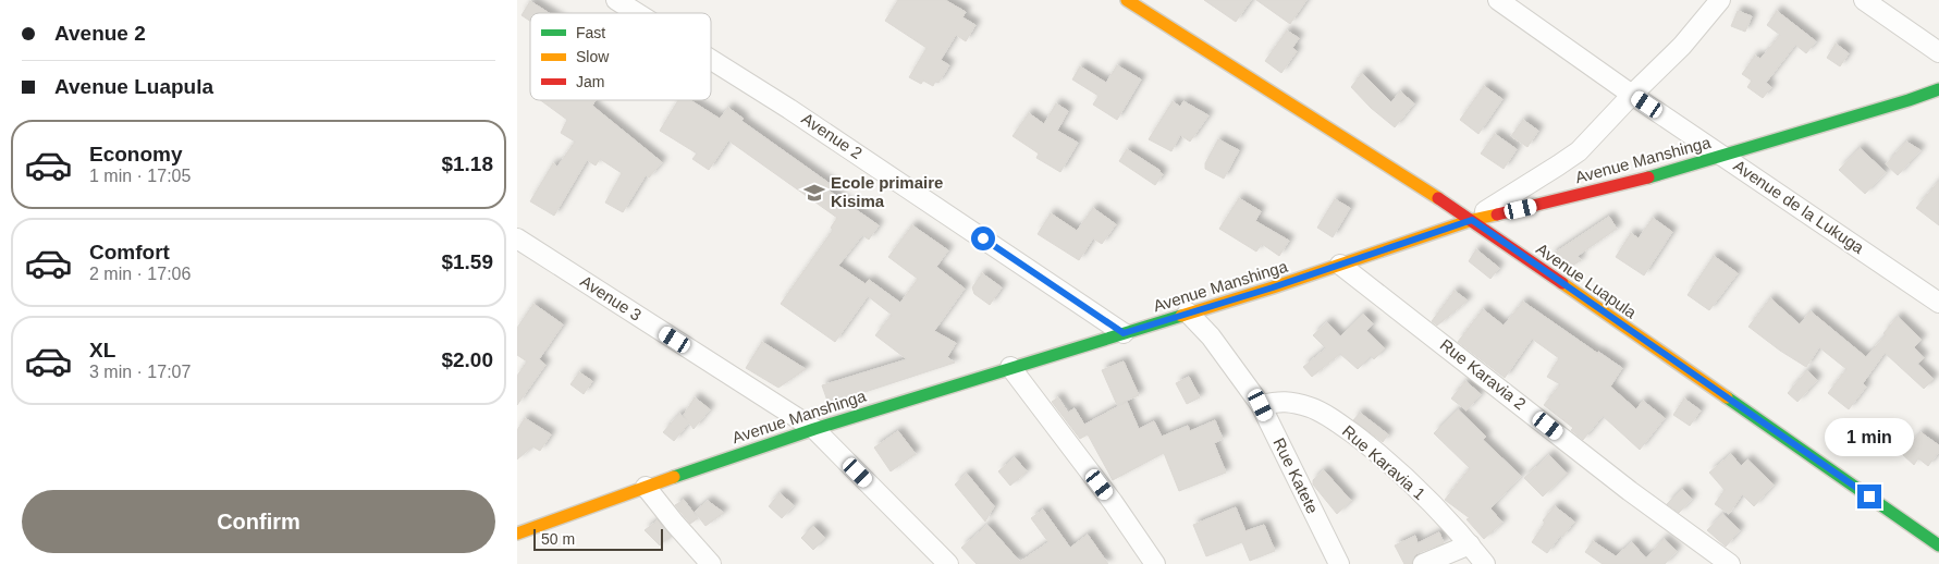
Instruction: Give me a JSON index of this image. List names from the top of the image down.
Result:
{
  "streets": {
    "street": [
      "Avenue 2",
      "Avenue Manshinga",
      "Avenue de la Lukuga",
      "Avenue Luapula",
      "Avenue 3",
      "Rue Karavia 2",
      "Rue Karavia 1",
      "Rue Katete"
    ]
  },
  "crossings": [
    ["Avenue 2", "Avenue Manshinga"],
    ["Avenue Manshinga", "Avenue de la Lukuga"],
    ["Avenue Manshinga", "Avenue Luapula"],
    ["Avenue Manshinga", "Avenue 3"],
    ["Avenue Manshinga", "Rue Karavia 2"],
    ["Avenue Manshinga", "Rue Katete"],
    ["Rue Karavia 1", "Rue Katete"]
  ],
  "places": {
    "school or university": ["Ecole primaire Kisima"]
  },
  "legend": ["Fast", "Slow", "Jam"],
  "scale_bar": "50 m",
  "page": {
    "banner": ["Avenue 2", "Avenue Luapula"],
    "list": [
      {
        "name": "Economy",
        "note": "1 min · 17:05",
        "value": "$1.18"
      },
      {
        "name": "Comfort",
        "note": "2 min · 17:06",
        "value": "$1.59"
      },
      {
        "name": "XL",
        "note": "3 min · 17:07",
        "value": "$2.00"
      }
    ],
    "bubble": "1 min",
    "buttons": "Confirm",
    "scale": "50 m"
  }
}
